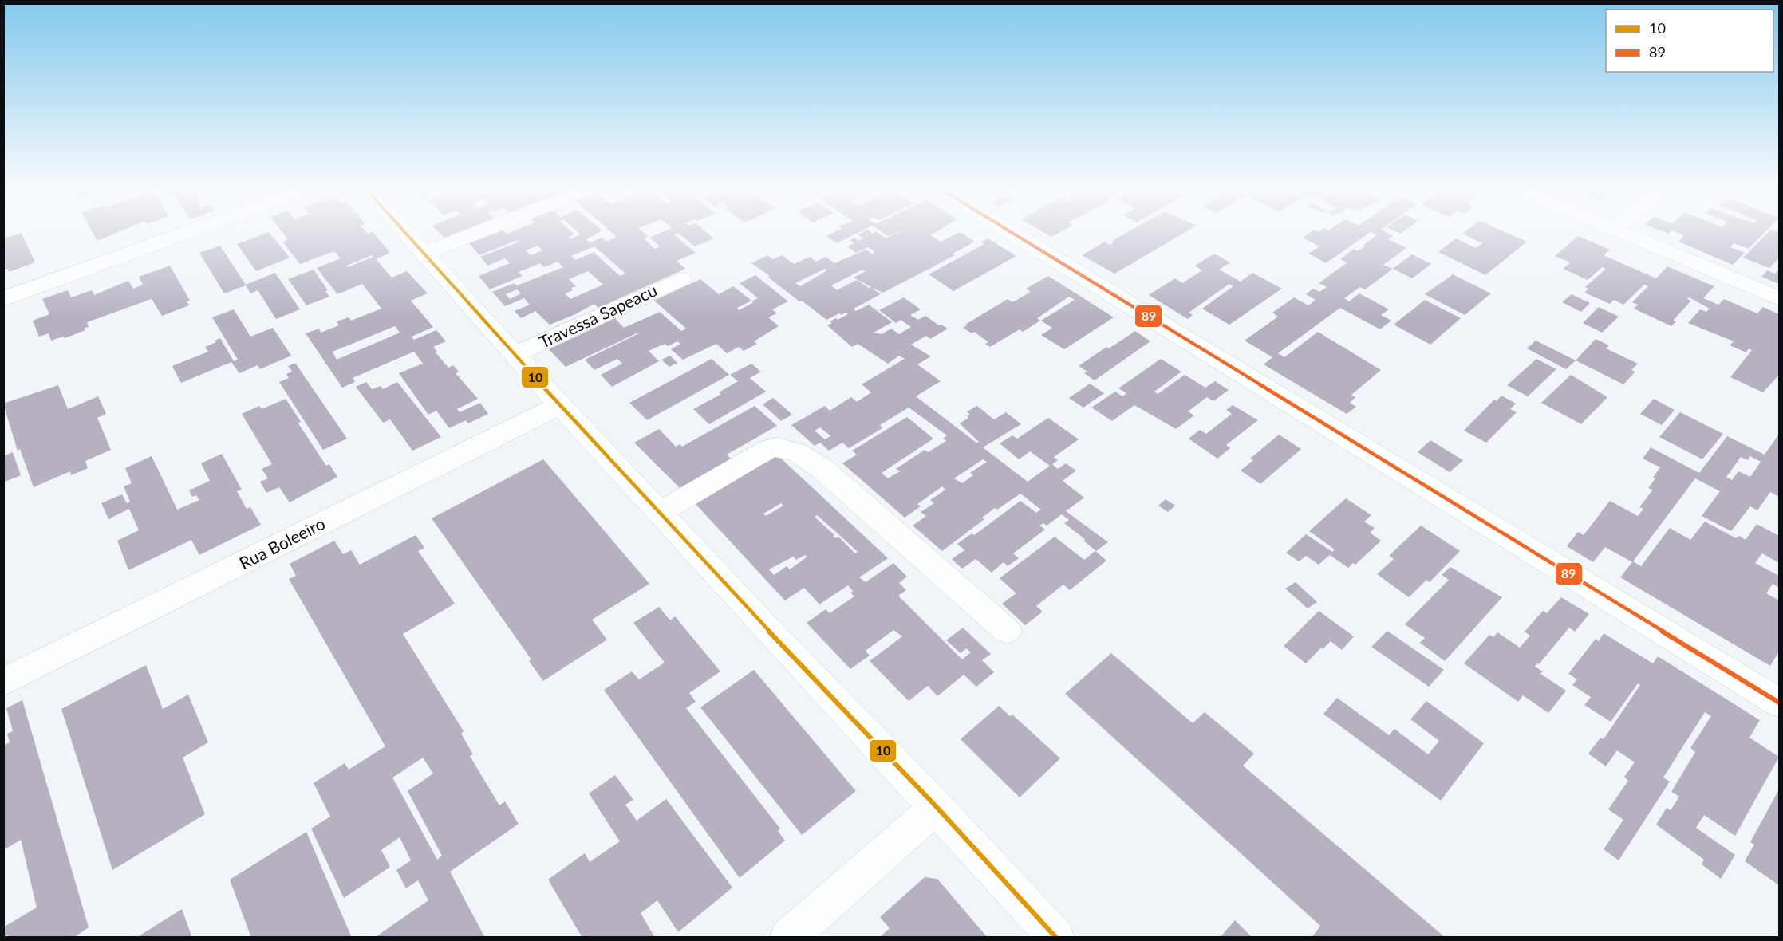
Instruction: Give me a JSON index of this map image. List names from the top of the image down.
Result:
{
  "streets": {
    "street": ["Travessa Sapeacu", "Rua Boleeiro"]
  },
  "lines": ["transit line 10", "transit line 89"],
  "legend": ["10", "89"]
}
